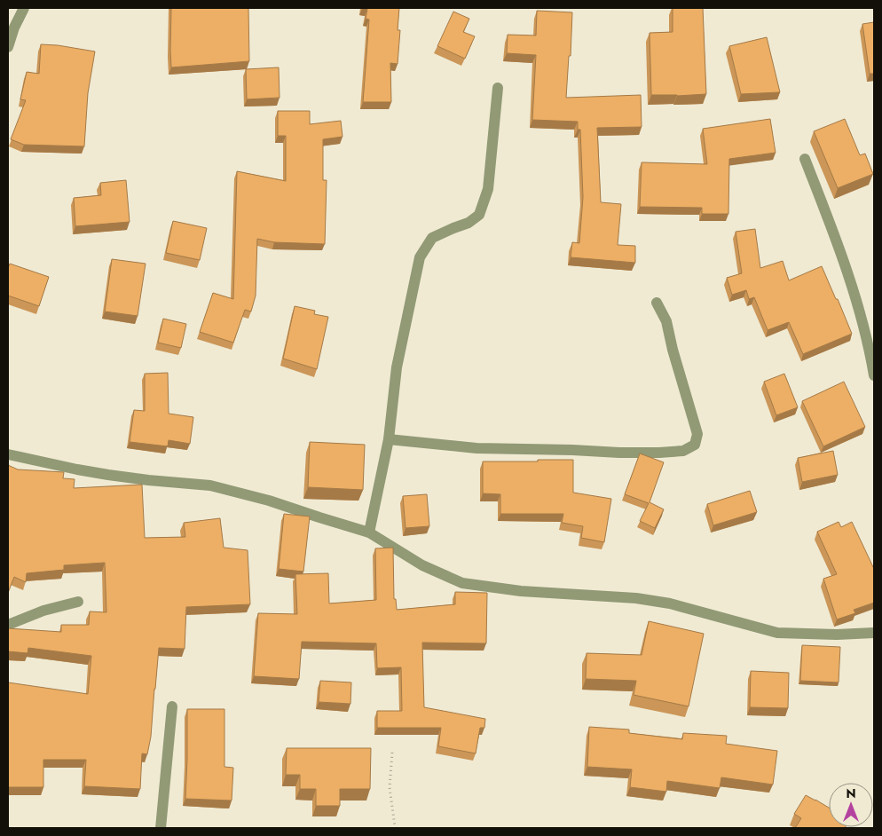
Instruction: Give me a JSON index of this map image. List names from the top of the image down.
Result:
{
  "north": "top"
}
